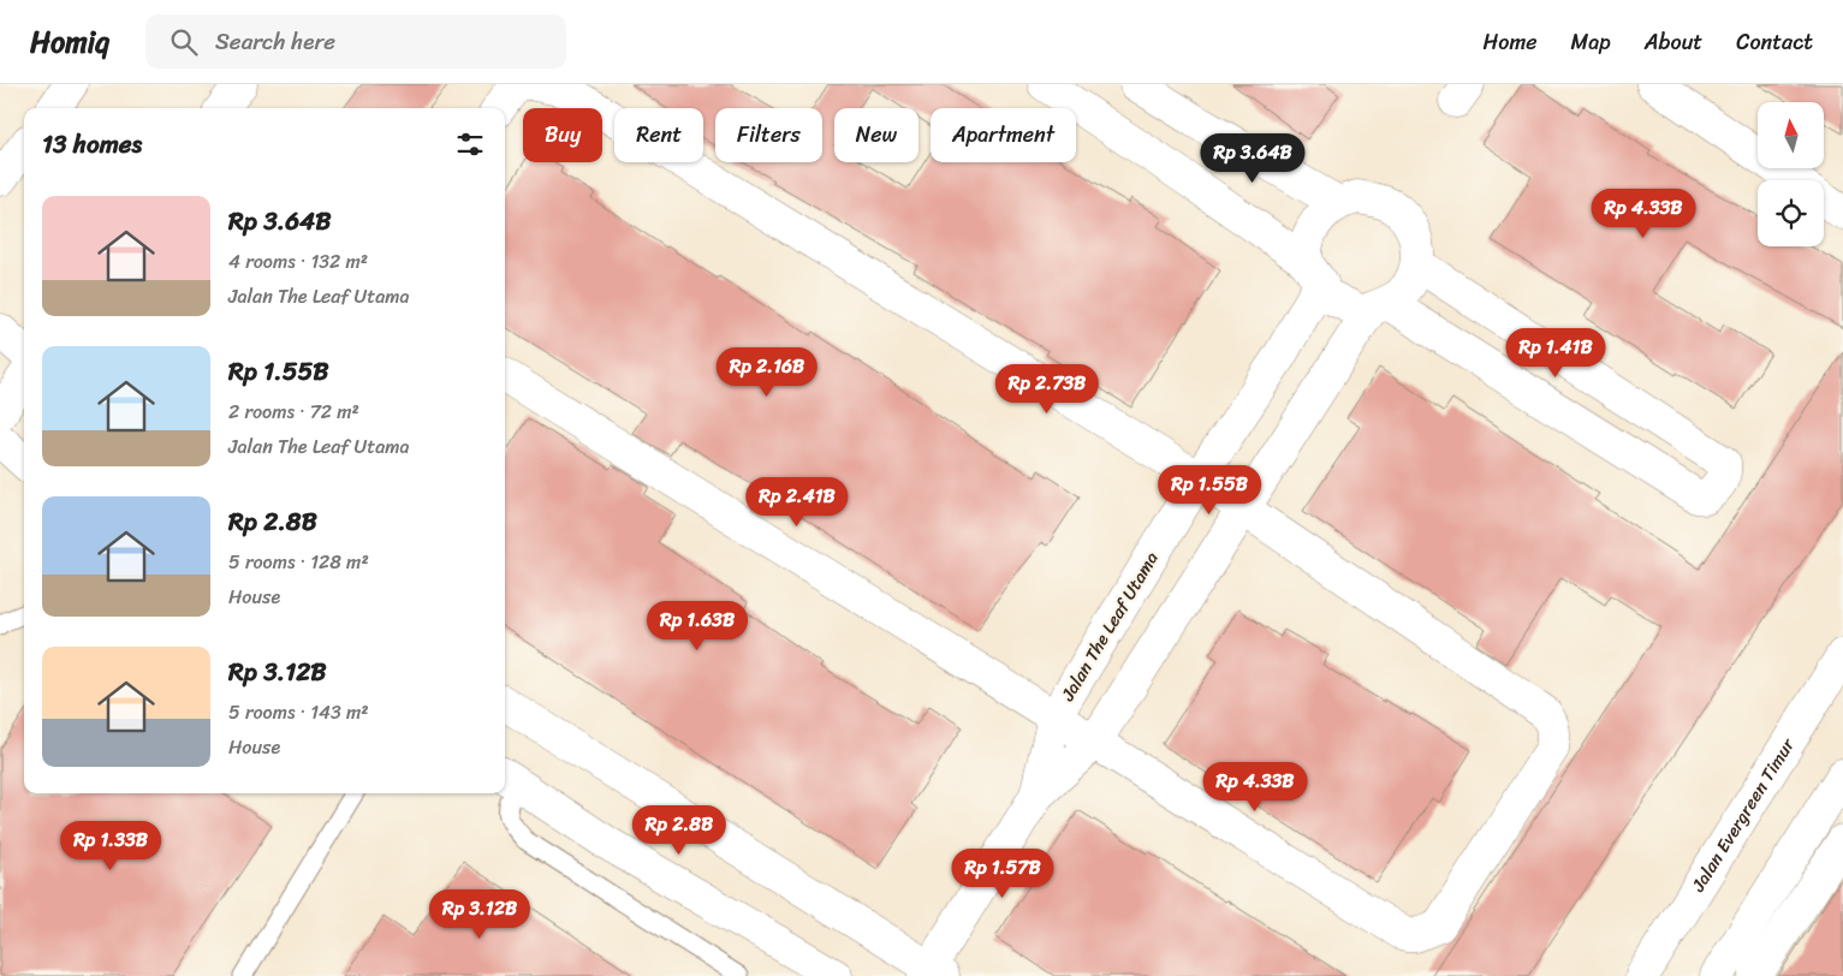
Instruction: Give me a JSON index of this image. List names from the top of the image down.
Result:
{
  "streets": {
    "street": ["Jalan The Leaf Utama", "Jalan Evergreen Timur"]
  },
  "north": "top",
  "page": {
    "header": "Homiq",
    "search": "Search here",
    "nav": [
      "Home",
      "Map",
      "About",
      "Contact"
    ],
    "chip": [
      "Buy",
      "Rent",
      "Filters",
      "New",
      "Apartment"
    ],
    "heading": "13 homes",
    "price": [
      "Rp 3.64B",
      "Rp 4.33B",
      "Rp 1.41B",
      "Rp 2.16B",
      "Rp 2.73B",
      "Rp 1.55B",
      "Rp 2.41B",
      "Rp 1.63B",
      "Rp 4.33B",
      "Rp 2.8B",
      "Rp 1.33B",
      "Rp 1.57B",
      "Rp 3.12B"
    ],
    "list": [
      {
        "name": "Rp 3.64B",
        "note": "4 rooms · 132 m² · Jalan The Leaf Utama"
      },
      {
        "name": "Rp 1.55B",
        "note": "2 rooms · 72 m² · Jalan The Leaf Utama"
      },
      {
        "name": "Rp 2.8B",
        "note": "5 rooms · 128 m² · House"
      },
      {
        "name": "Rp 3.12B",
        "note": "5 rooms · 143 m² · House"
      }
    ]
  }
}
